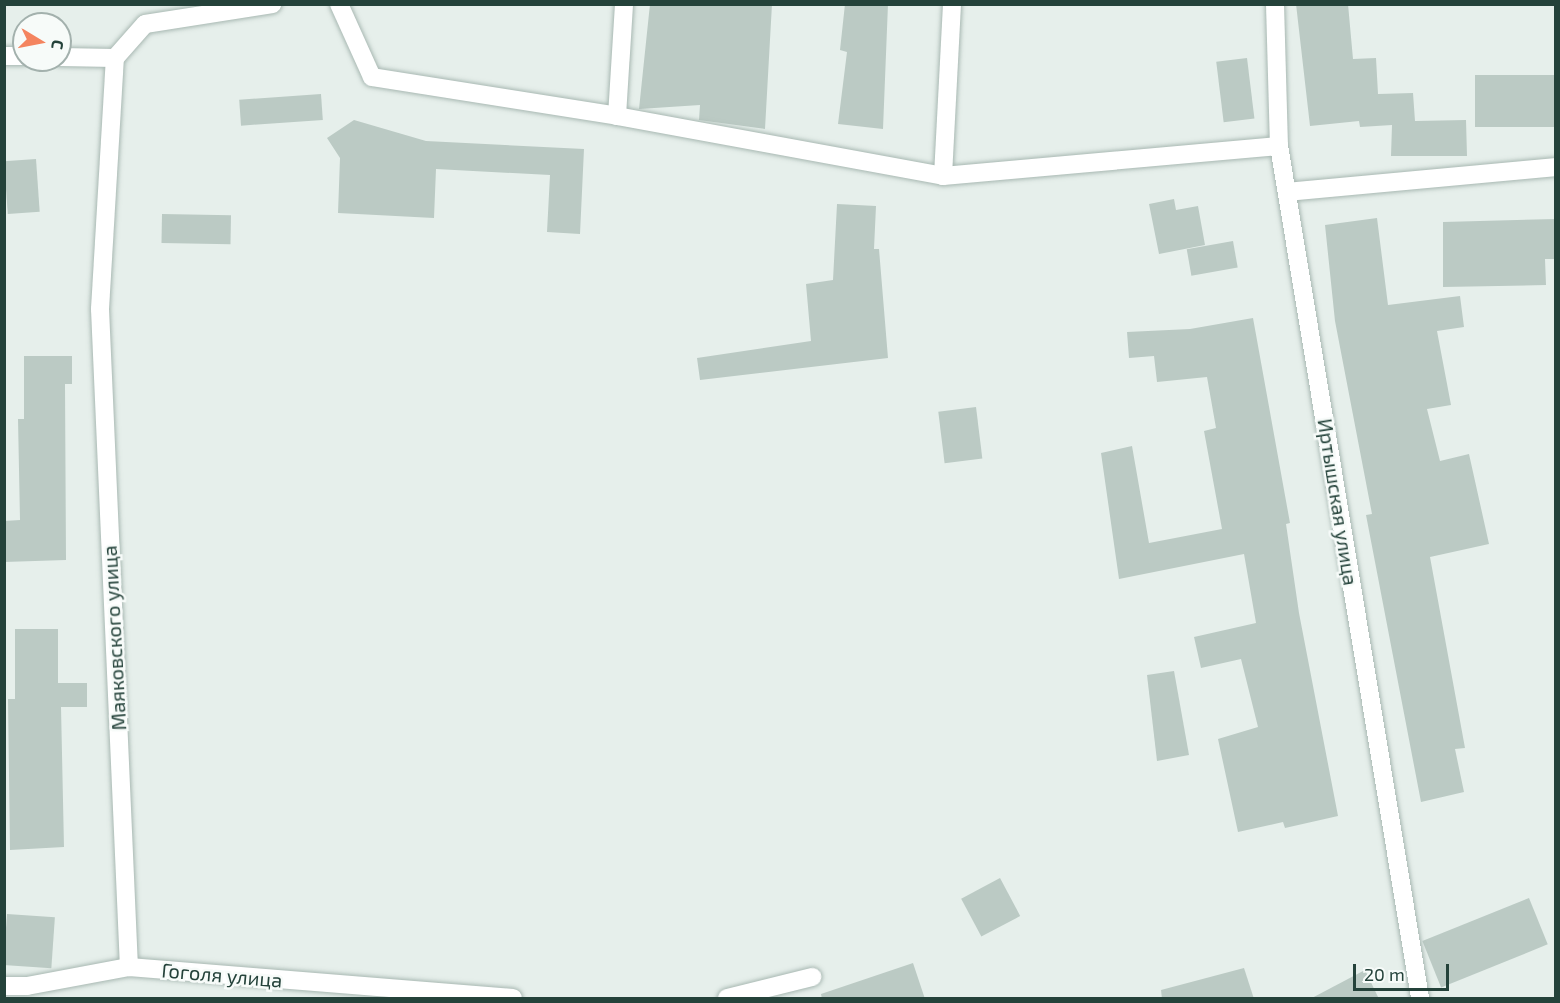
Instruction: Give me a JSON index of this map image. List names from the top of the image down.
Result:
{
  "streets": {
    "street": ["Иртышская улица", "Маяковского улица", "Гоголя улица"]
  },
  "crossings": [
    ["Маяковского улица", "Гоголя улица"]
  ],
  "scale_bar": "20 m",
  "north": "right"
}
